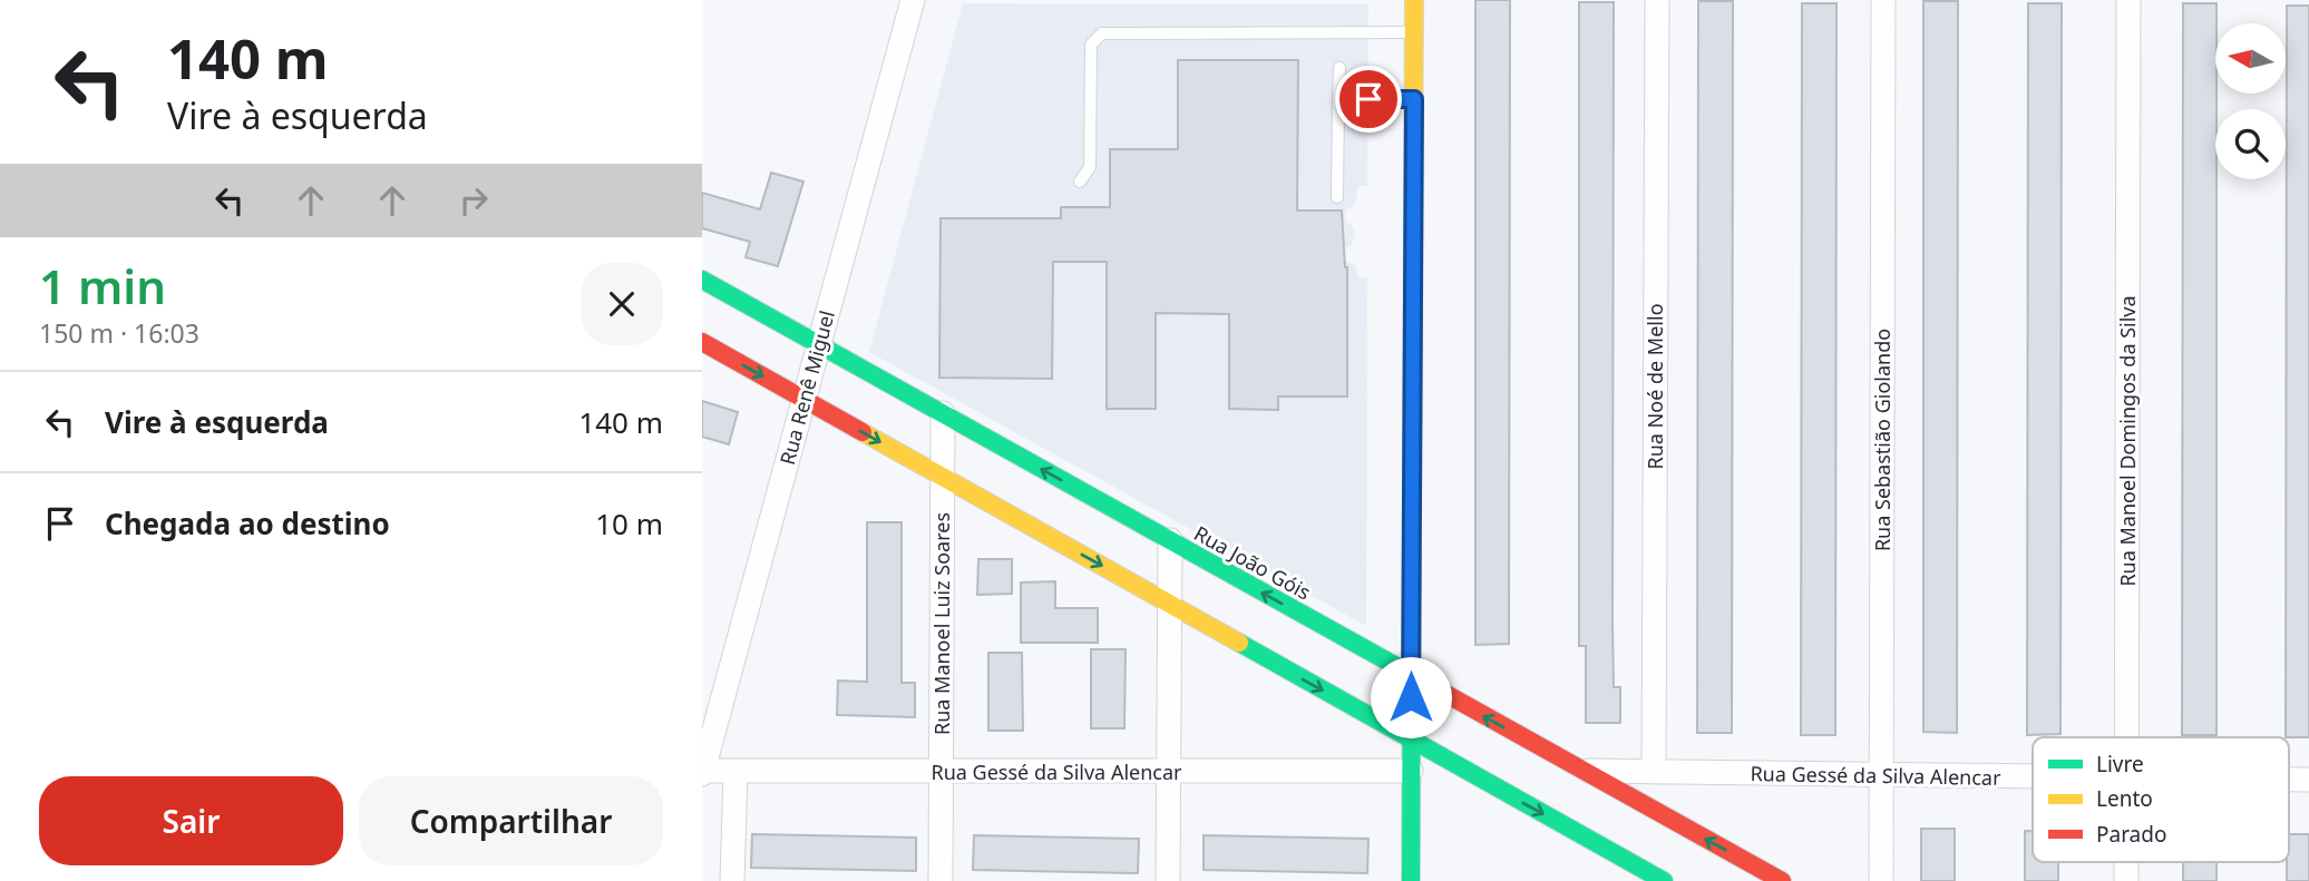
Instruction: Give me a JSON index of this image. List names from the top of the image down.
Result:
{
  "streets": {
    "street": [
      "Rua Noé de Mello",
      "Rua Renê Miguel",
      "Rua Sebastião Giolando",
      "Rua Manoel Domingos da Silva",
      "Rua João Góis",
      "Rua Manoel Luiz Soares",
      "Rua Gessé da Silva Alencar"
    ]
  },
  "crossings": [
    ["Rua Noé de Mello", "Rua Gessé da Silva Alencar"],
    ["Rua Renê Miguel", "Rua João Góis"],
    ["Rua Renê Miguel", "Rua Gessé da Silva Alencar"],
    ["Rua Sebastião Giolando", "Rua Gessé da Silva Alencar"],
    ["Rua João Góis", "Rua Manoel Luiz Soares"],
    ["Rua João Góis", "Rua Gessé da Silva Alencar"],
    ["Rua Manoel Luiz Soares", "Rua Gessé da Silva Alencar"]
  ],
  "legend": ["Livre", "Lento", "Parado"],
  "north": "left",
  "page": {
    "turn": ["140 m", "Vire à esquerda"],
    "heading": ["1 min", "150 m · 16:03"],
    "list": [
      {
        "name": "Vire à esquerda",
        "value": "140 m"
      },
      {
        "name": "Chegada ao destino",
        "value": "10 m"
      }
    ],
    "buttons": ["Sair", "Compartilhar"]
  }
}
